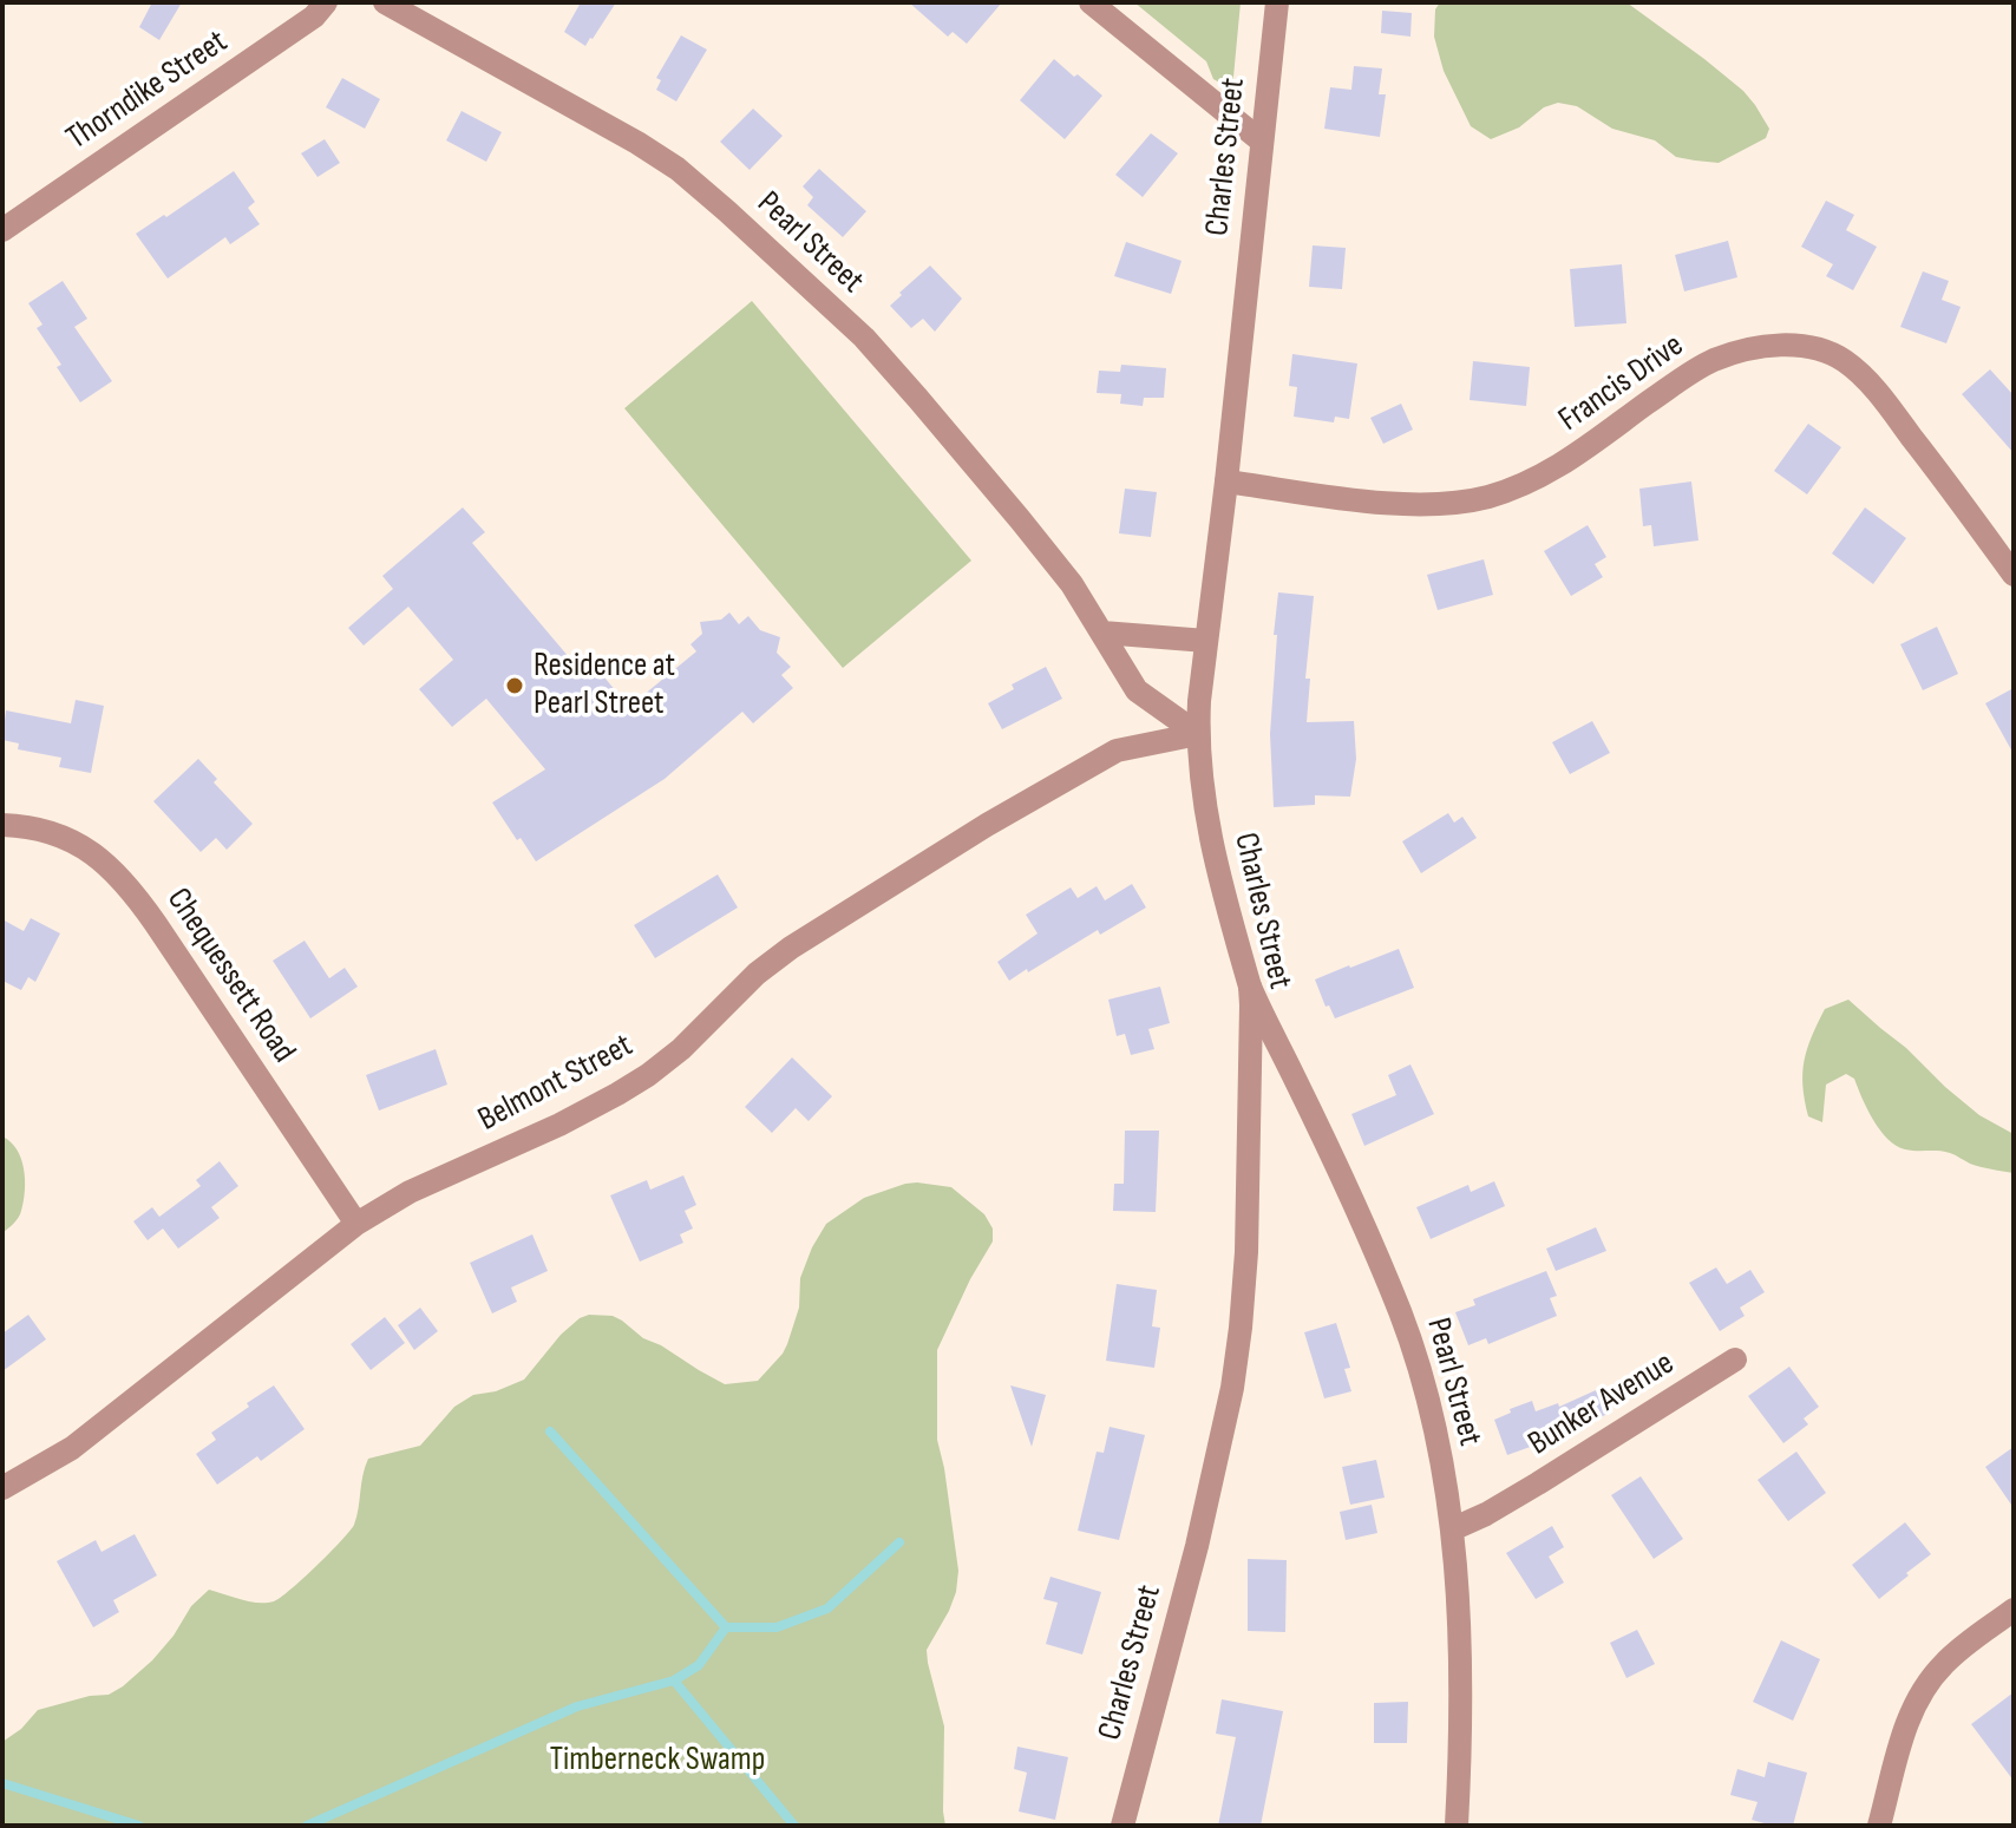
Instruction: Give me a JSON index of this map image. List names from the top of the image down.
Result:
{
  "streets": {
    "street": [
      "Thorndike Street",
      "Charles Street",
      "Pearl Street",
      "Francis Drive",
      "Chequessett Road",
      "Belmont Street",
      "Bunker Avenue"
    ]
  },
  "crossings": [
    ["Charles Street", "Pearl Street"],
    ["Charles Street", "Francis Drive"],
    ["Charles Street", "Belmont Street"],
    ["Pearl Street", "Belmont Street"],
    ["Pearl Street", "Bunker Avenue"],
    ["Chequessett Road", "Belmont Street"]
  ],
  "parks": ["Timberneck Swamp"],
  "places": ["Residence at Pearl Street"]
}
